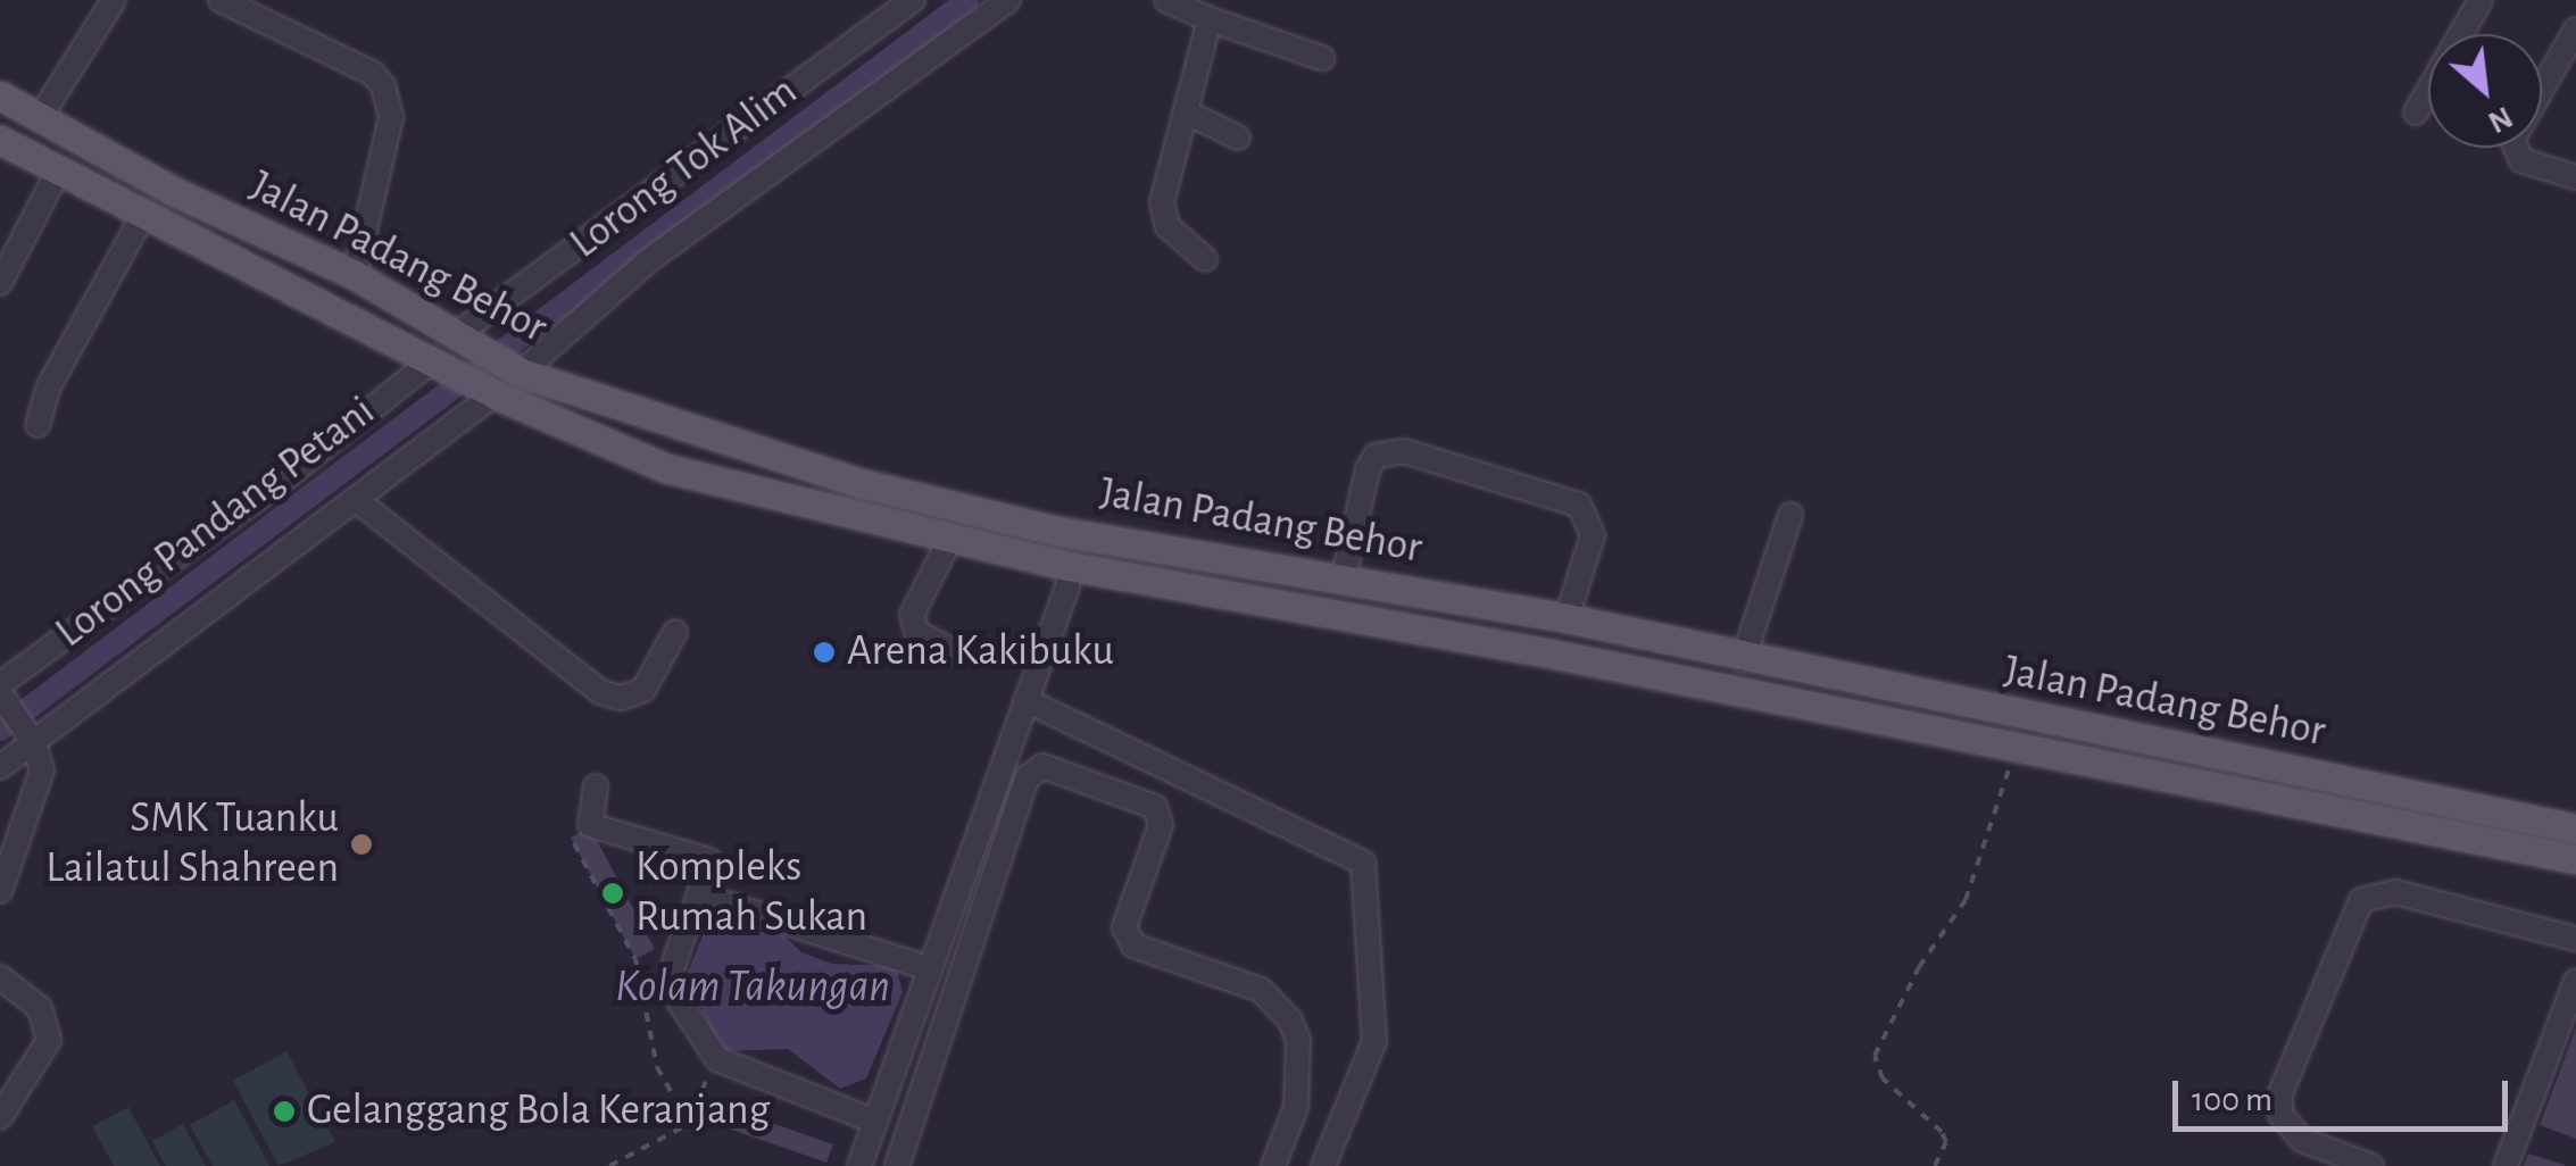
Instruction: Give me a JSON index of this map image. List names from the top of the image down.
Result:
{
  "streets": {
    "main road": ["Jalan Padang Behor"],
    "street": ["Lorong Tok Alim", "Lorong Pandang Petani"]
  },
  "crossings": [
    ["Lorong Tok Alim", "Jalan Padang Behor"],
    ["Jalan Padang Behor", "Lorong Pandang Petani"]
  ],
  "water": ["Kolam Takungan"],
  "places": [
    "Arena Kakibuku",
    "SMK Tuanku Lailatul Shahreen",
    "Kompleks Rumah Sukan",
    "Gelanggang Bola Keranjang"
  ],
  "scale_bar": "100 m",
  "north": "bottom right"
}
